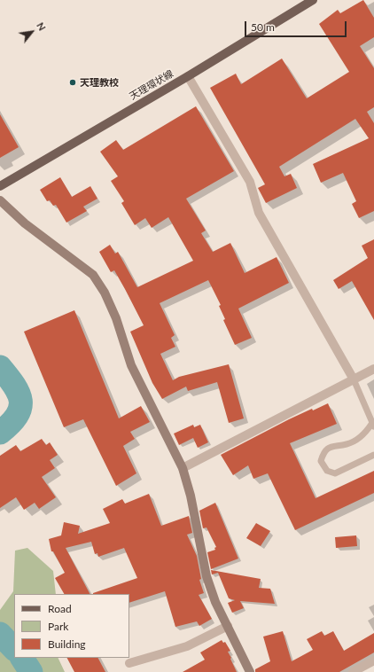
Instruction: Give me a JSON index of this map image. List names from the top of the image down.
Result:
{
  "streets": {
    "main road": ["天理環状線"]
  },
  "places": ["天理教校"],
  "legend": ["Road", "Park", "Building"],
  "scale_bar": "50 m",
  "north": "top right"
}
